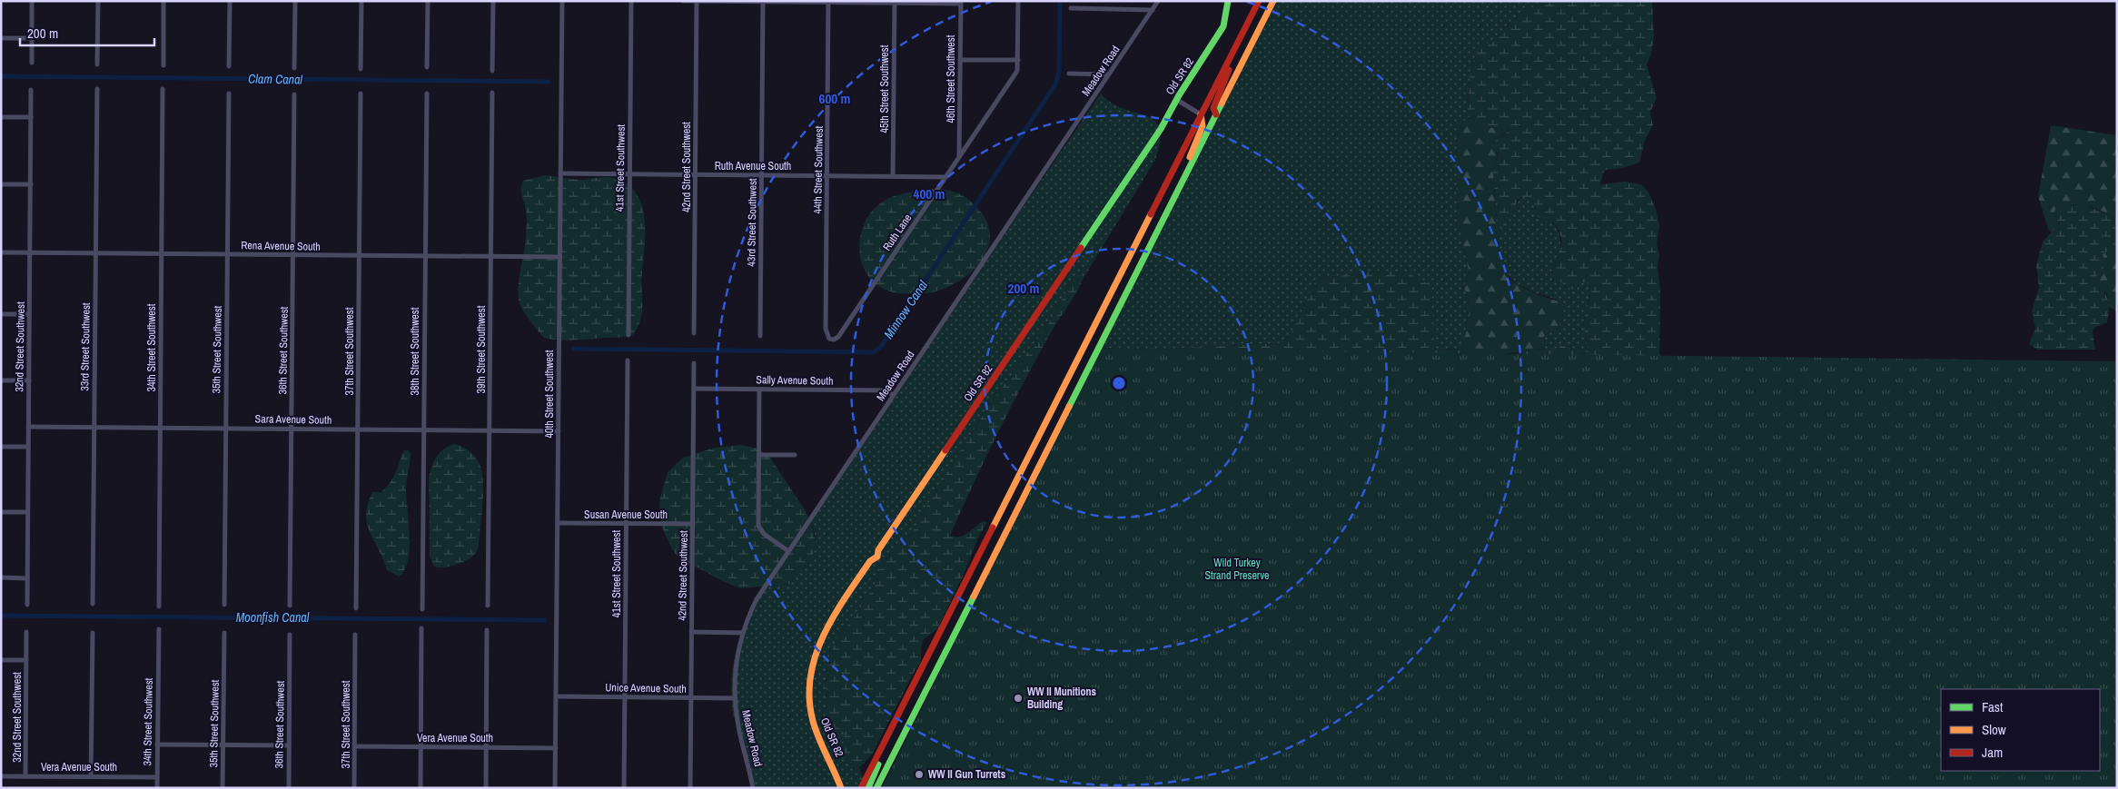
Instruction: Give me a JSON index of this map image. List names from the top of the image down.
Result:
{
  "streets": {
    "main road": ["Old SR 82"],
    "street": [
      "Meadow Road",
      "46th Street Southwest",
      "45th Street Southwest",
      "Ruth Avenue South",
      "42nd Street Southwest",
      "41st Street Southwest",
      "44th Street Southwest",
      "43rd Street Southwest",
      "Ruth Lane",
      "Rena Avenue South",
      "32nd Street Southwest",
      "33rd Street Southwest",
      "34th Street Southwest",
      "35th Street Southwest",
      "39th Street Southwest",
      "36th Street Southwest",
      "37th Street Southwest",
      "38th Street Southwest",
      "Sally Avenue South",
      "40th Street Southwest",
      "Sara Avenue South",
      "Susan Avenue South",
      "Unice Avenue South",
      "Vera Avenue South"
    ]
  },
  "crossings": [
    ["Meadow Road", "Sally Avenue South"],
    ["Meadow Road", "Unice Avenue South"],
    ["46th Street Southwest", "Ruth Lane"],
    ["45th Street Southwest", "Ruth Avenue South"],
    ["Ruth Avenue South", "42nd Street Southwest"],
    ["Ruth Avenue South", "41st Street Southwest"],
    ["Ruth Avenue South", "44th Street Southwest"],
    ["Ruth Avenue South", "43rd Street Southwest"],
    ["Ruth Avenue South", "Ruth Lane"],
    ["Ruth Avenue South", "40th Street Southwest"],
    ["42nd Street Southwest", "Sally Avenue South"],
    ["42nd Street Southwest", "Susan Avenue South"],
    ["42nd Street Southwest", "Unice Avenue South"],
    ["41st Street Southwest", "Susan Avenue South"],
    ["41st Street Southwest", "Unice Avenue South"],
    ["44th Street Southwest", "Ruth Lane"],
    ["Rena Avenue South", "32nd Street Southwest"],
    ["Rena Avenue South", "33rd Street Southwest"],
    ["Rena Avenue South", "34th Street Southwest"],
    ["Rena Avenue South", "35th Street Southwest"],
    ["Rena Avenue South", "39th Street Southwest"],
    ["Rena Avenue South", "36th Street Southwest"],
    ["Rena Avenue South", "37th Street Southwest"],
    ["Rena Avenue South", "38th Street Southwest"],
    ["Rena Avenue South", "40th Street Southwest"],
    ["32nd Street Southwest", "Sara Avenue South"],
    ["32nd Street Southwest", "Vera Avenue South"],
    ["33rd Street Southwest", "Sara Avenue South"],
    ["34th Street Southwest", "Sara Avenue South"],
    ["34th Street Southwest", "Vera Avenue South"],
    ["35th Street Southwest", "Sara Avenue South"],
    ["39th Street Southwest", "Sara Avenue South"],
    ["36th Street Southwest", "Sara Avenue South"],
    ["37th Street Southwest", "Sara Avenue South"],
    ["37th Street Southwest", "Vera Avenue South"],
    ["38th Street Southwest", "Sara Avenue South"],
    ["40th Street Southwest", "Sara Avenue South"],
    ["40th Street Southwest", "Susan Avenue South"],
    ["40th Street Southwest", "Unice Avenue South"],
    ["40th Street Southwest", "Vera Avenue South"]
  ],
  "water": ["Clam Canal", "Minnow Canal", "Moonfish Canal"],
  "parks": ["Wild Turkey Strand Preserve"],
  "places": ["WW II Munitions Building", "WW II Gun Turrets"],
  "legend": ["Fast", "Slow", "Jam"],
  "scale_bar": "200 m",
  "rings": ["600 m", "400 m", "200 m"]
}
